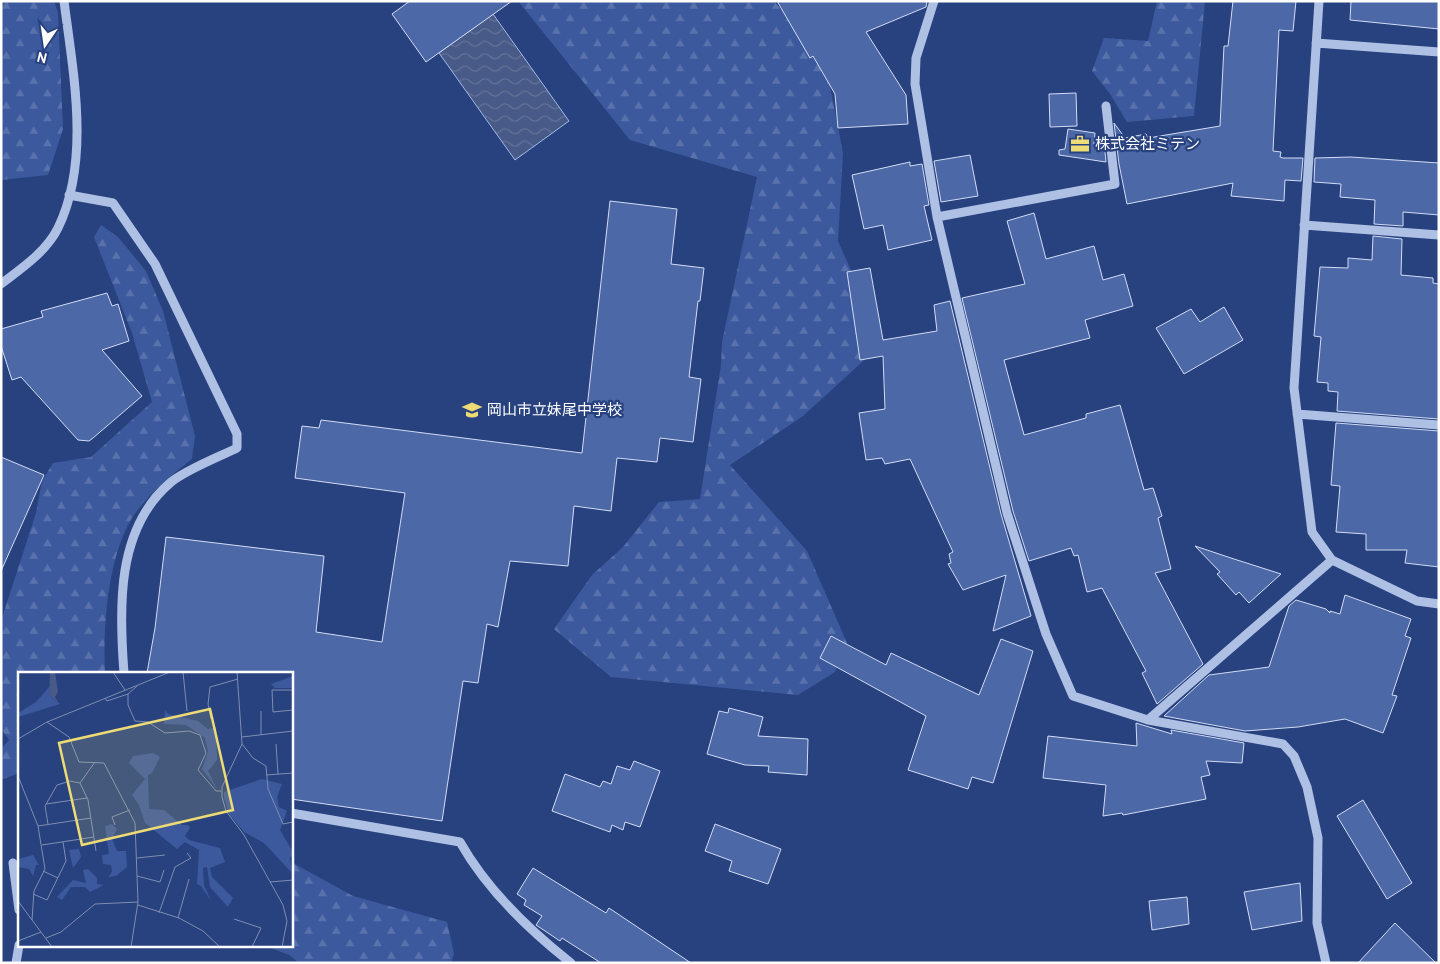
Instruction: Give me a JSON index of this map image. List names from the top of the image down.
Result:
{
  "places": {
    "office": ["株式会社ミテン"],
    "school or university": ["岡山市立妹尾中学校"]
  },
  "north": "bottom"
}
